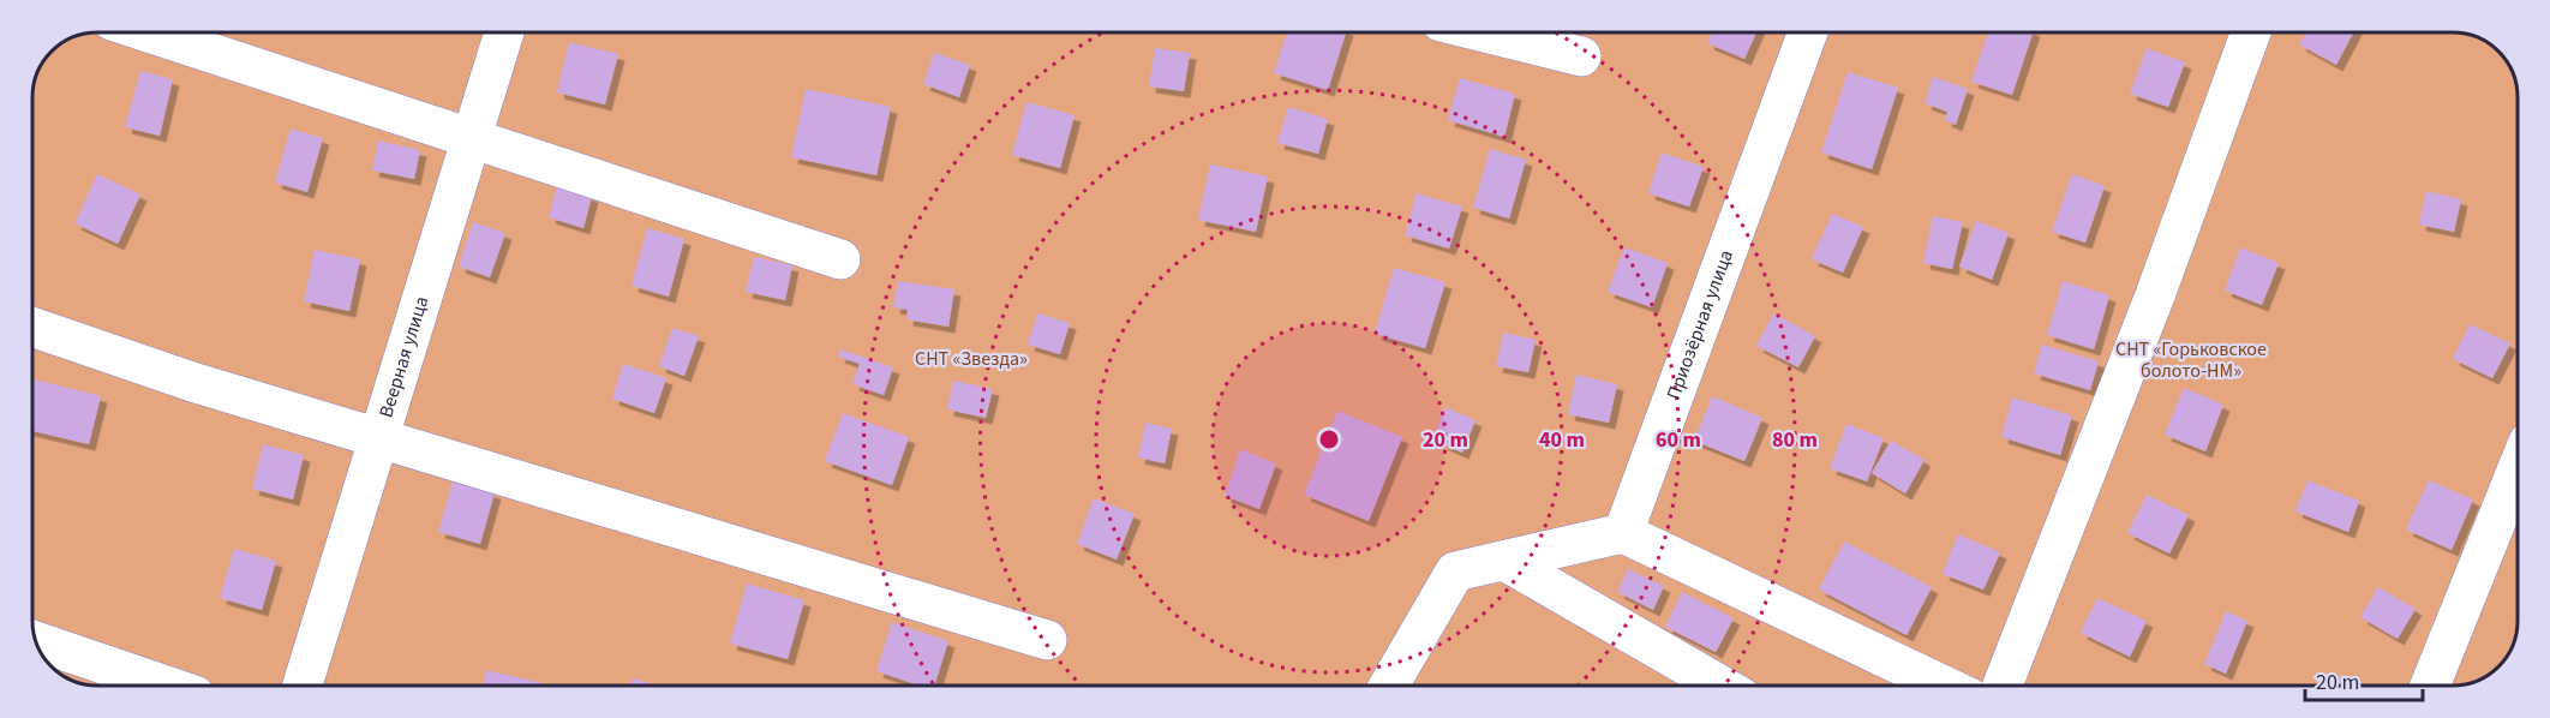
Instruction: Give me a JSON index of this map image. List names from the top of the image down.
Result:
{
  "streets": {
    "street": ["Приозёрная улица", "Веерная улица"]
  },
  "parks": ["СНТ «Горьковское болото-НМ»", "СНТ «Звезда»"],
  "scale_bar": "20 m",
  "rings": [
    "20 m",
    "40 m",
    "60 m",
    "80 m"
  ]
}
